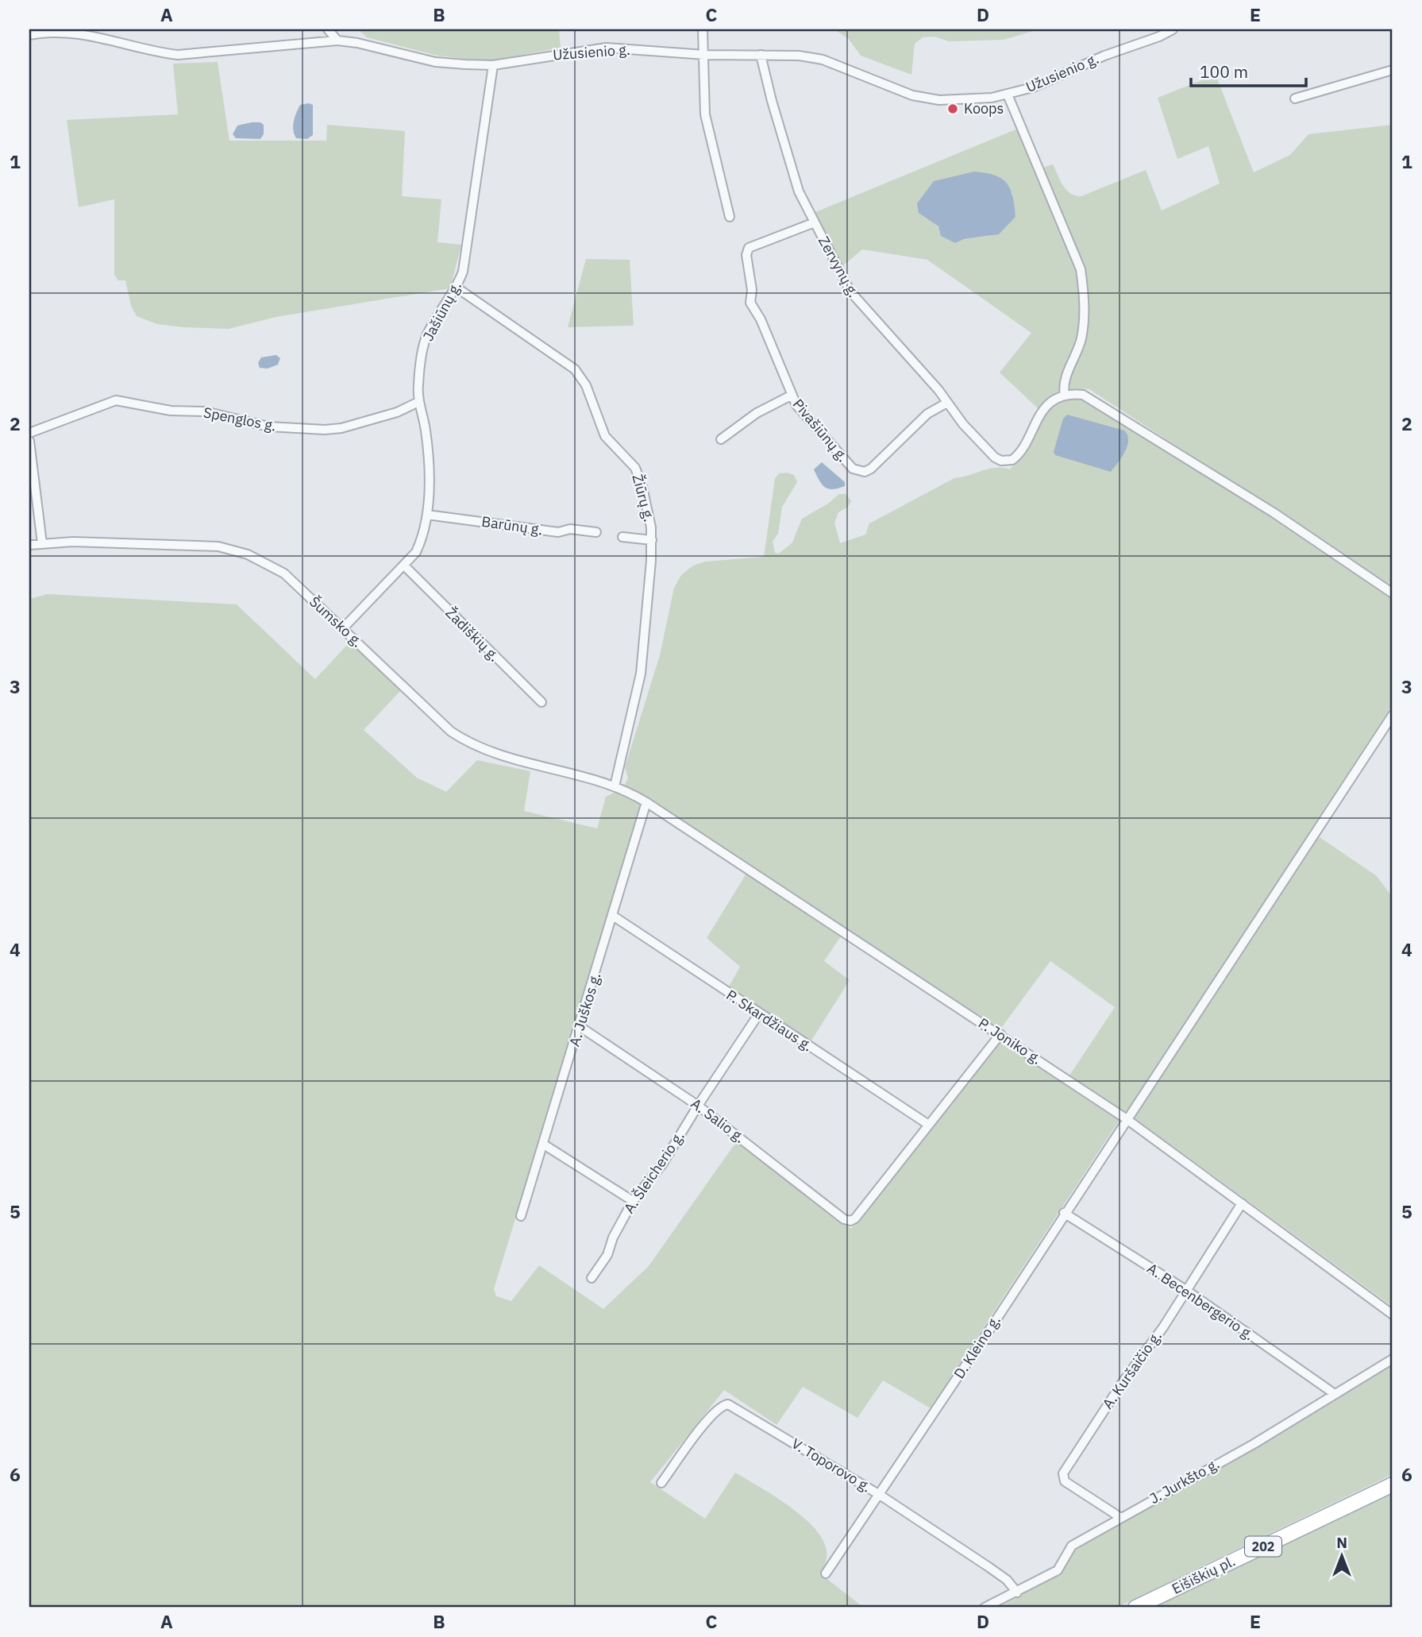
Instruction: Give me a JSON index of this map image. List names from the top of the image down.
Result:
{
  "streets": {
    "main road": ["202", "Eišiškių pl."],
    "street": [
      "Užusienio g.",
      "Zervynų g.",
      "Jašiūnų g.",
      "Spenglos g.",
      "Pivašiūnų g.",
      "Žiūrų g.",
      "Barūnų g.",
      "Šumsko g.",
      "Žadiškių g.",
      "A. Juškos g.",
      "P. Skardžiaus g.",
      "P. Joniko g.",
      "A. Salio g.",
      "A. Šleicherio g.",
      "A. Becenbergerio g.",
      "D. Kleino g.",
      "A. Kuršaičio g.",
      "V. Toporovo g.",
      "J. Jurkšto g."
    ]
  },
  "crossings": [
    ["Užusienio g.", "Zervynų g."],
    ["Užusienio g.", "Jašiūnų g."],
    ["Zervynų g.", "Pivašiūnų g."],
    ["Jašiūnų g.", "Spenglos g."],
    ["Jašiūnų g.", "Žiūrų g."],
    ["Jašiūnų g.", "Barūnų g."],
    ["Jašiūnų g.", "Šumsko g."],
    ["Jašiūnų g.", "Žadiškių g."],
    ["Žiūrų g.", "Šumsko g."],
    ["Žiūrų g.", "P. Joniko g."],
    ["Šumsko g.", "P. Joniko g."],
    ["A. Juškos g.", "P. Skardžiaus g."],
    ["A. Juškos g.", "P. Joniko g."],
    ["A. Juškos g.", "A. Salio g."],
    ["P. Skardžiaus g.", "A. Salio g."],
    ["P. Skardžiaus g.", "A. Šleicherio g."],
    ["P. Joniko g.", "D. Kleino g."],
    ["P. Joniko g.", "A. Kuršaičio g."],
    ["A. Salio g.", "A. Šleicherio g."],
    ["A. Becenbergerio g.", "D. Kleino g."],
    ["A. Becenbergerio g.", "A. Kuršaičio g."],
    ["A. Becenbergerio g.", "J. Jurkšto g."],
    ["D. Kleino g.", "V. Toporovo g."],
    ["A. Kuršaičio g.", "J. Jurkšto g."],
    ["V. Toporovo g.", "J. Jurkšto g."]
  ],
  "places": ["Koops"],
  "scale_bar": "100 m",
  "north": "top",
  "grid": {
    "columns": [
      "A",
      "B",
      "C",
      "D",
      "E"
    ],
    "rows": [
      "1",
      "2",
      "3",
      "4",
      "5",
      "6"
    ]
  }
}
